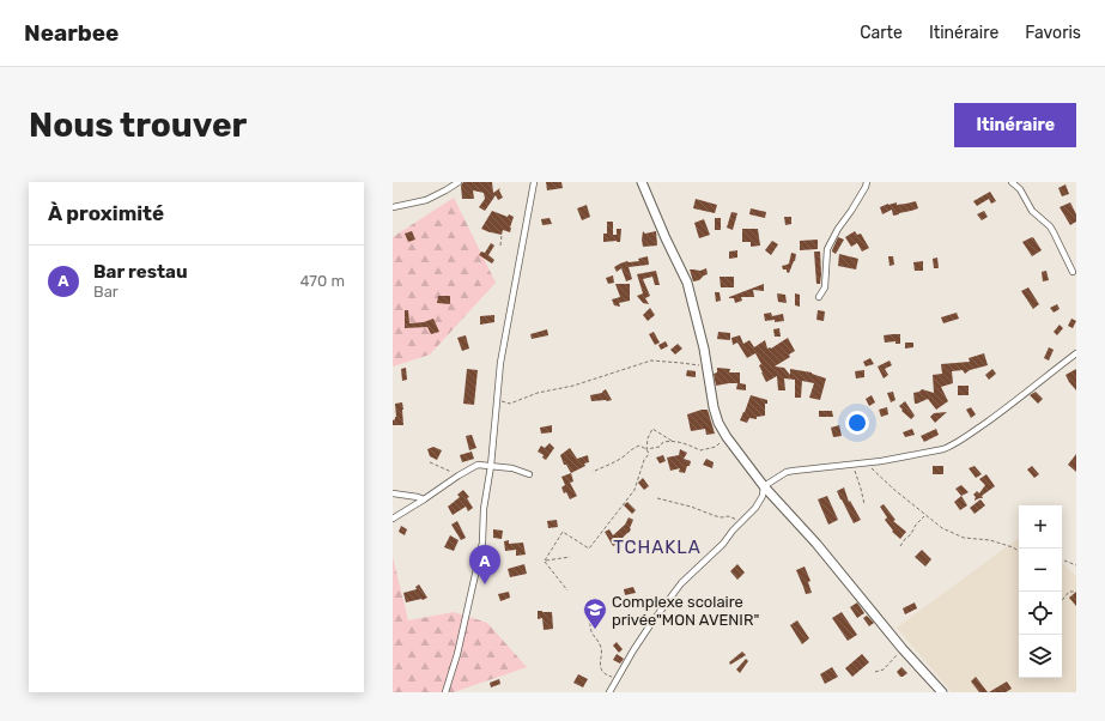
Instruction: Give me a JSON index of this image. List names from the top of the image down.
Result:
{
  "districts": ["TCHAKLA"],
  "places": {
    "school or university": ["Complexe scolaire privée\"MON AVENIR\""]
  },
  "page": {
    "header": "Nearbee",
    "nav": ["Carte", "Itinéraire", "Favoris"],
    "buttons": "Itinéraire",
    "title": "Nous trouver",
    "heading": "À proximité",
    "list": [
      {
        "mark": "A",
        "name": "Bar restau",
        "note": "Bar",
        "value": "470 m"
      }
    ],
    "map_buttons": ["+", "−"],
    "pins": "A"
  }
}
